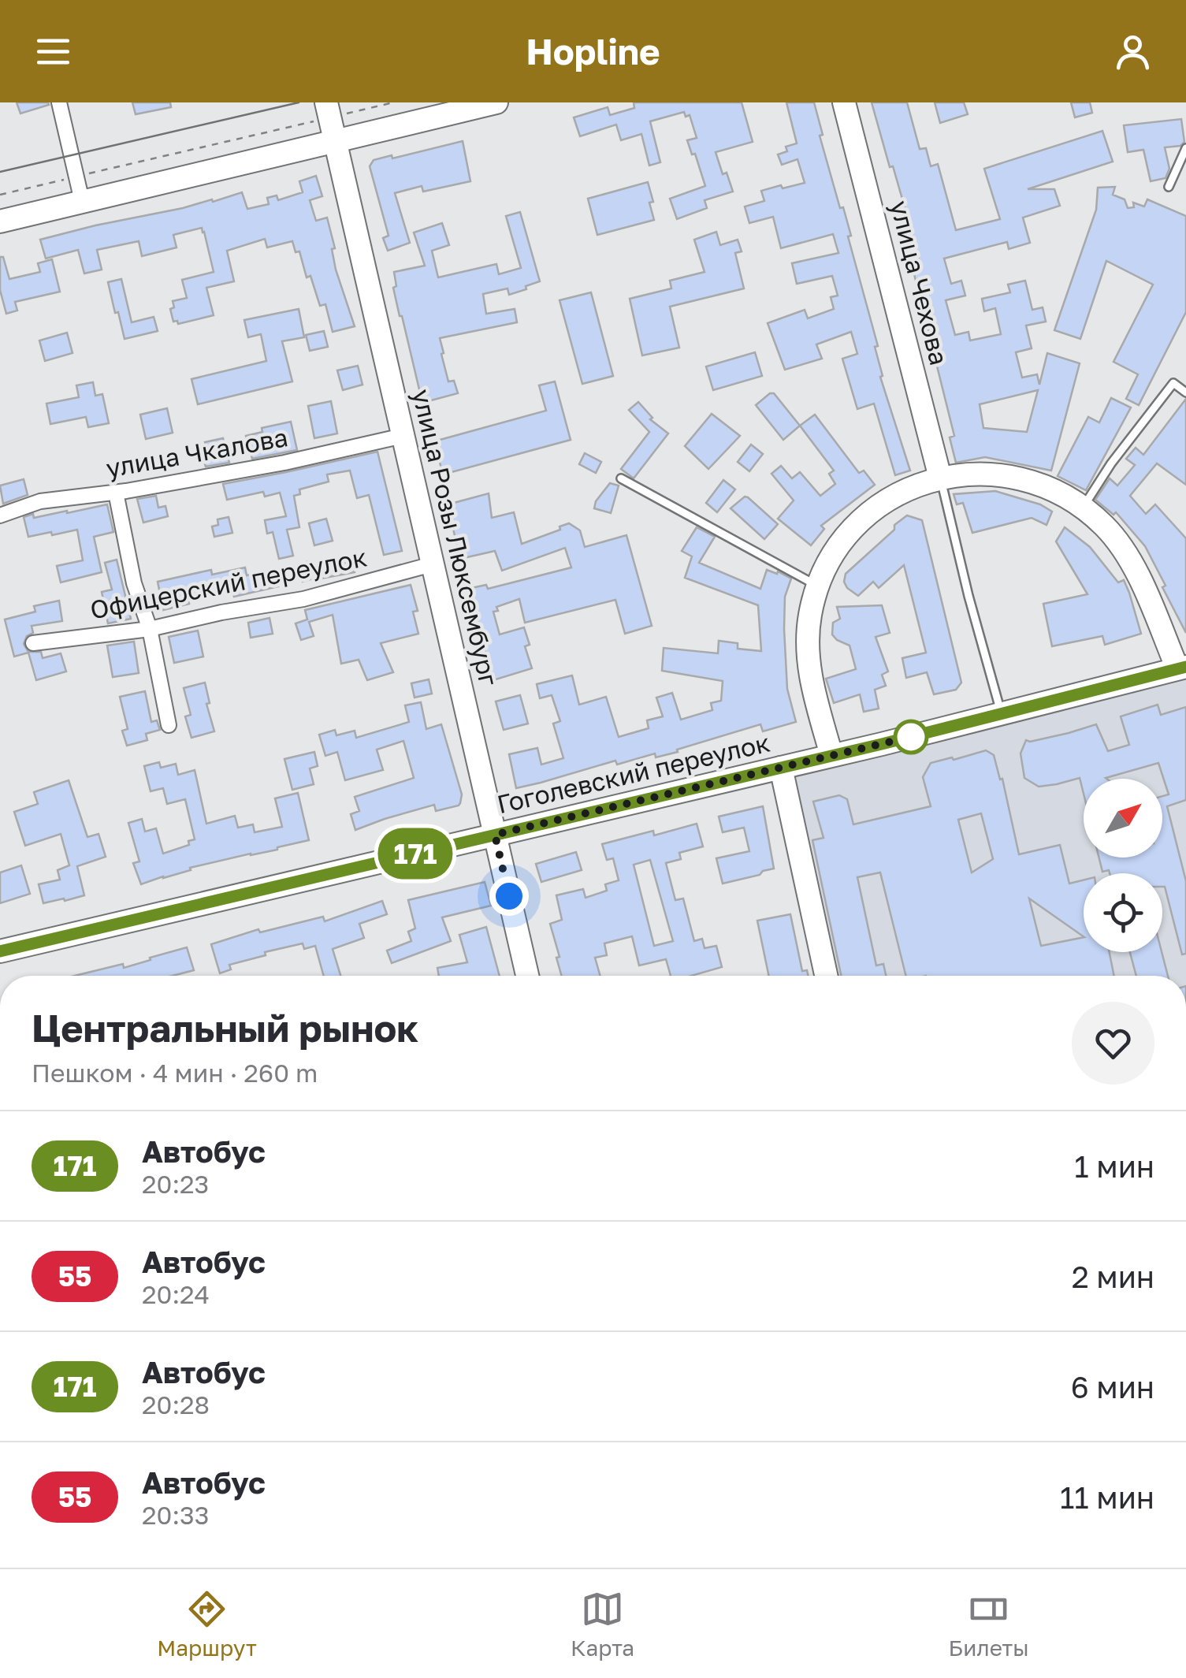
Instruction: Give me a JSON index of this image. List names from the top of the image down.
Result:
{
  "streets": {
    "main road": ["улица Чехова", "улица Розы Люксембург", "Гоголевский переулок"],
    "street": ["улица Чкалова", "Офицерский переулок"]
  },
  "crossings": [
    ["улица Чкалова", "улица Розы Люксембург"],
    ["улица Розы Люксембург", "Офицерский переулок"],
    ["улица Розы Люксембург", "Гоголевский переулок"]
  ],
  "lines": ["bus line 171"],
  "north": "top right",
  "page": {
    "header": "Hopline",
    "on_map": "171",
    "heading": ["Центральный рынок", "Пешком · 4 мин · 260 m"],
    "list": [
      {
        "mark": "171",
        "name": "Автобус",
        "note": "20:23",
        "value": "1 мин"
      },
      {
        "mark": "55",
        "name": "Автобус",
        "note": "20:24",
        "value": "2 мин"
      },
      {
        "mark": "171",
        "name": "Автобус",
        "note": "20:28",
        "value": "6 мин"
      },
      {
        "mark": "55",
        "name": "Автобус",
        "note": "20:33",
        "value": "11 мин"
      }
    ],
    "tabs": ["Маршрут", "Карта", "Билеты"]
  }
}
